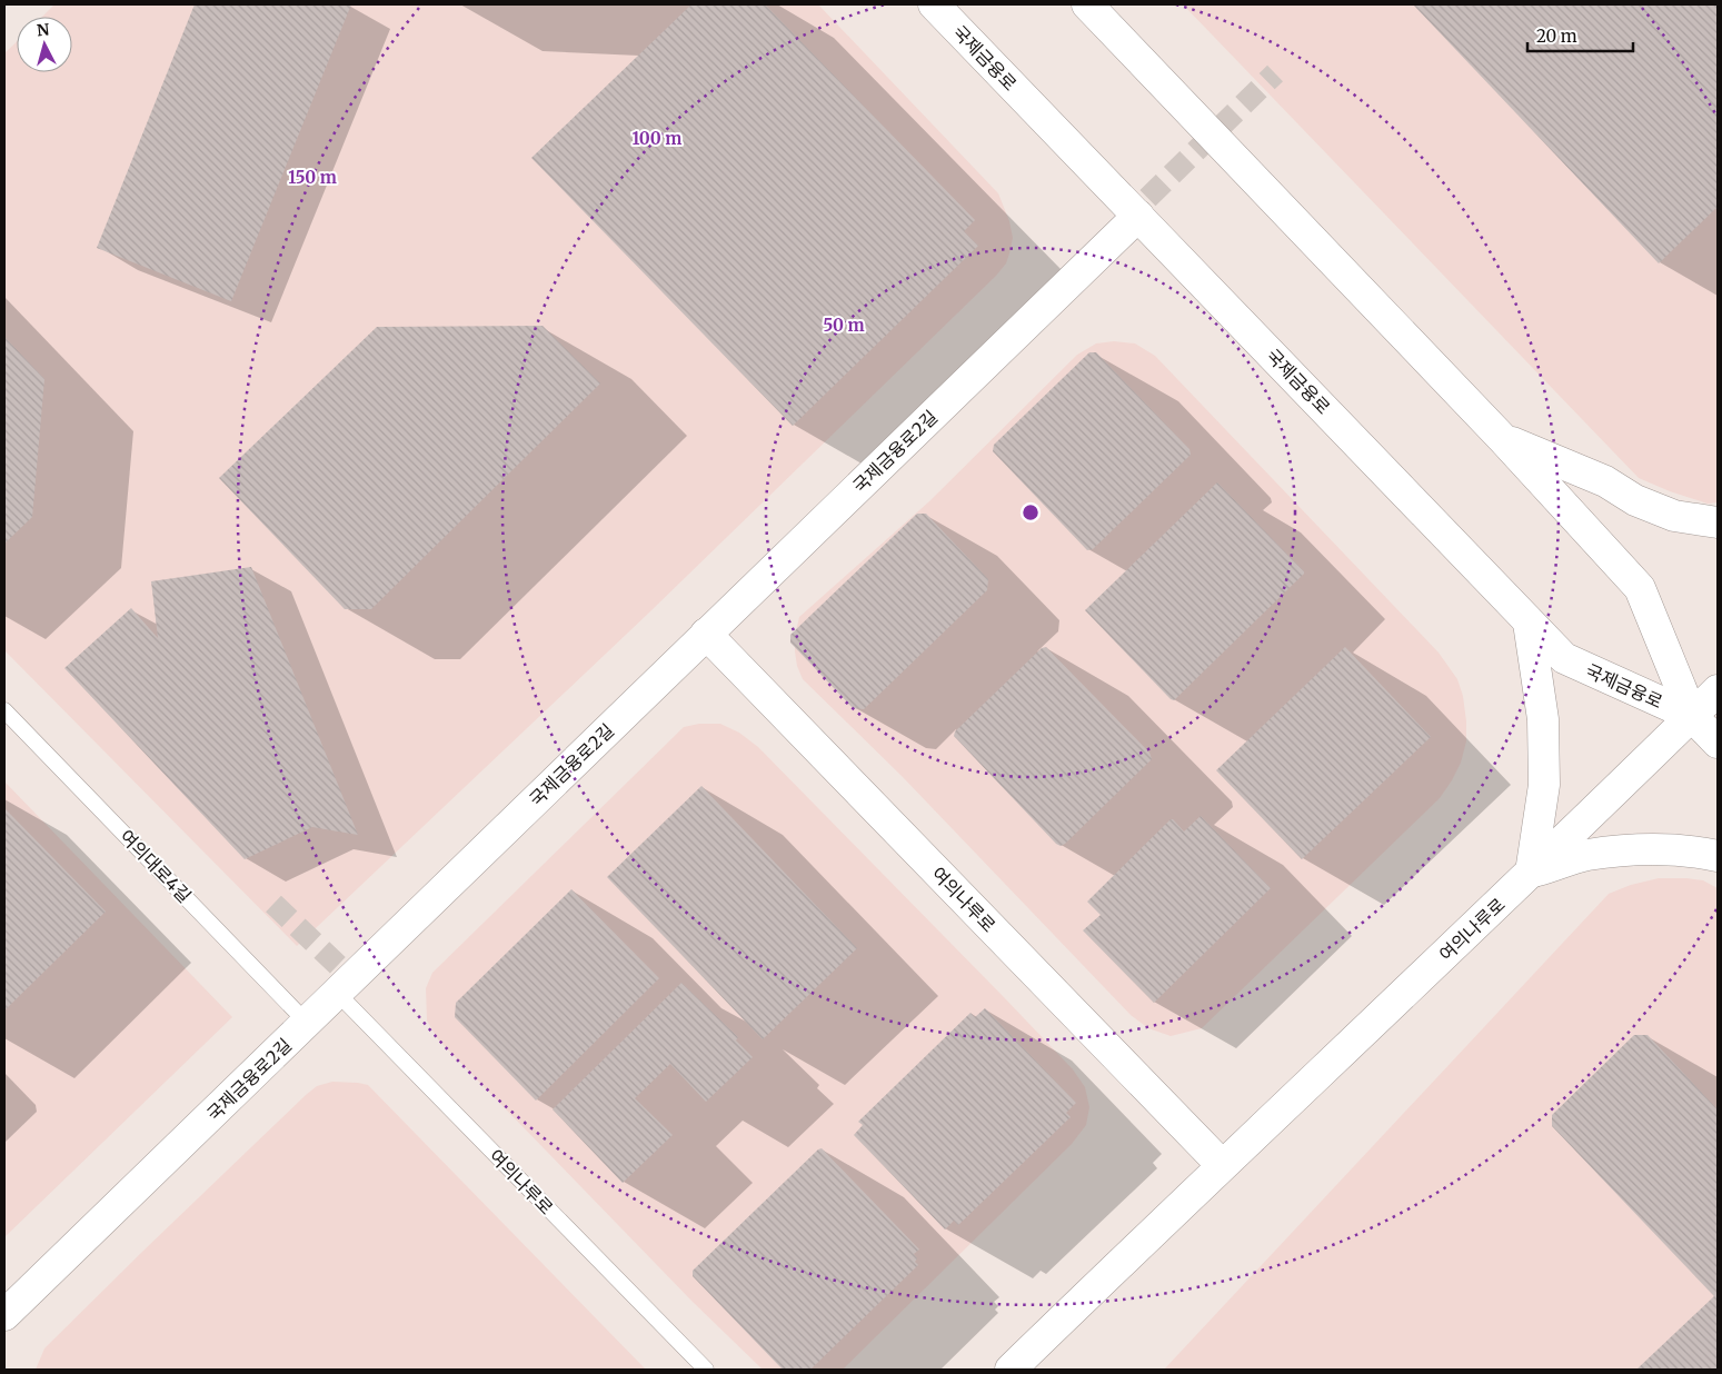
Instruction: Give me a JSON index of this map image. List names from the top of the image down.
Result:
{
  "streets": {
    "street": ["국제금융로", "국제금융로2길", "여의나루로"],
    "lane": ["여의대로4길"]
  },
  "crossings": [
    ["국제금융로", "국제금융로2길"],
    ["국제금융로", "여의나루로"],
    ["국제금융로2길", "여의대로4길"],
    ["국제금융로2길", "여의나루로"]
  ],
  "scale_bar": "20 m",
  "north": "top",
  "rings": ["100 m", "150 m", "50 m"]
}
